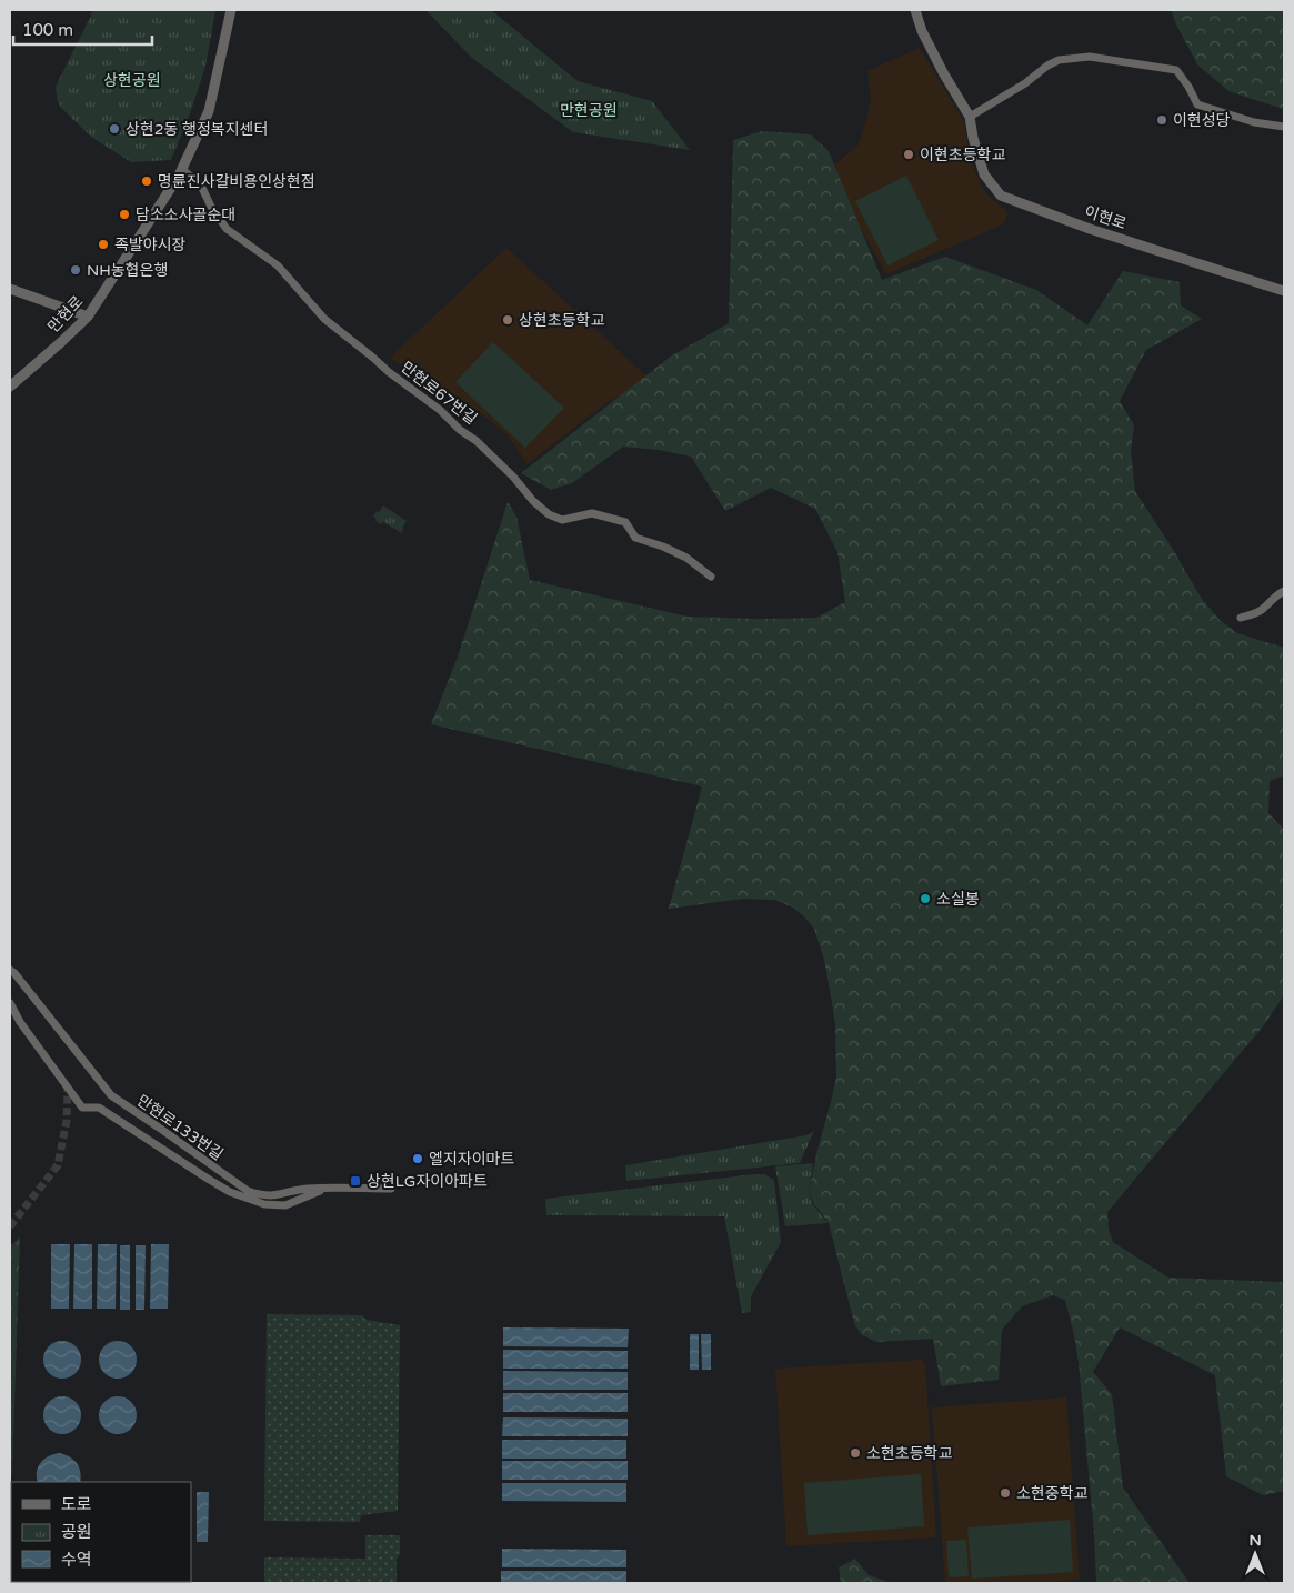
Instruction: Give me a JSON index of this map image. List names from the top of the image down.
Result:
{
  "streets": {
    "street": [
      "이현로",
      "만현로",
      "만현로67번길",
      "만현로133번길"
    ]
  },
  "crossings": [
    ["만현로", "만현로67번길"]
  ],
  "parks": ["상현공원", "만현공원"],
  "places": {
    "other": [
      "이현성당",
      "상현2동 행정복지센터",
      "이현초등학교",
      "명륜진사갈비용인상현점",
      "담소소사골순대",
      "족발야시장",
      "NH농협은행",
      "상현초등학교",
      "소실봉",
      "엘지자이마트",
      "소현초등학교",
      "소현중학교"
    ],
    "transit": ["상현LG자이아파트"]
  },
  "legend": ["도로", "공원", "수역"],
  "scale_bar": "100 m",
  "north": "top"
}
